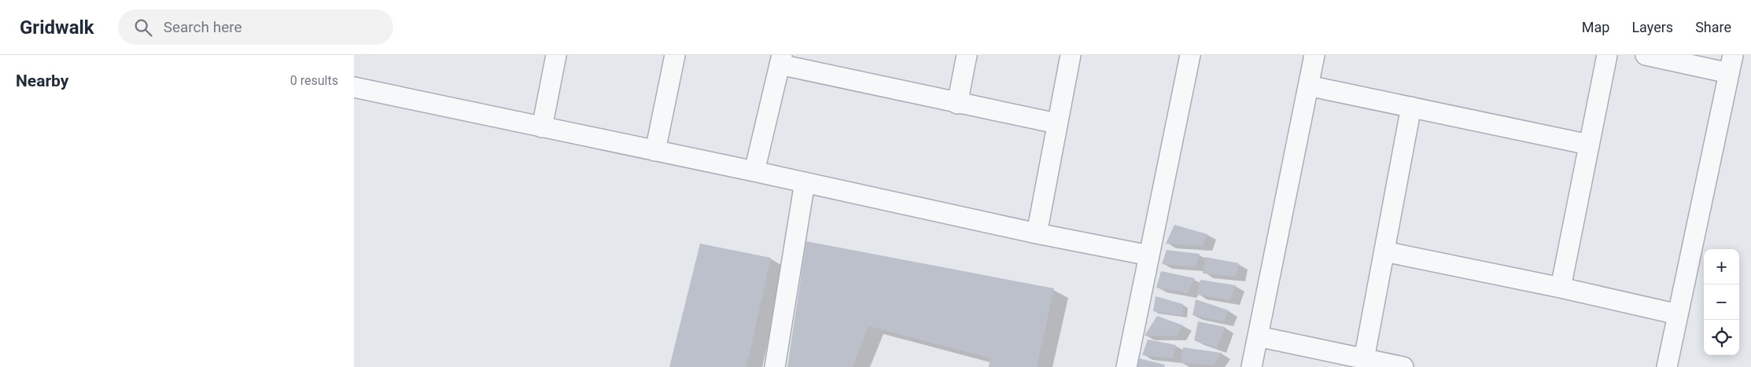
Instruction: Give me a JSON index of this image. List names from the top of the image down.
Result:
{
  "page": {
    "header": "Gridwalk",
    "search": "Search here",
    "nav": ["Map", "Layers", "Share"],
    "heading": ["Nearby", "0 results"],
    "map_buttons": ["+", "−"]
  }
}
